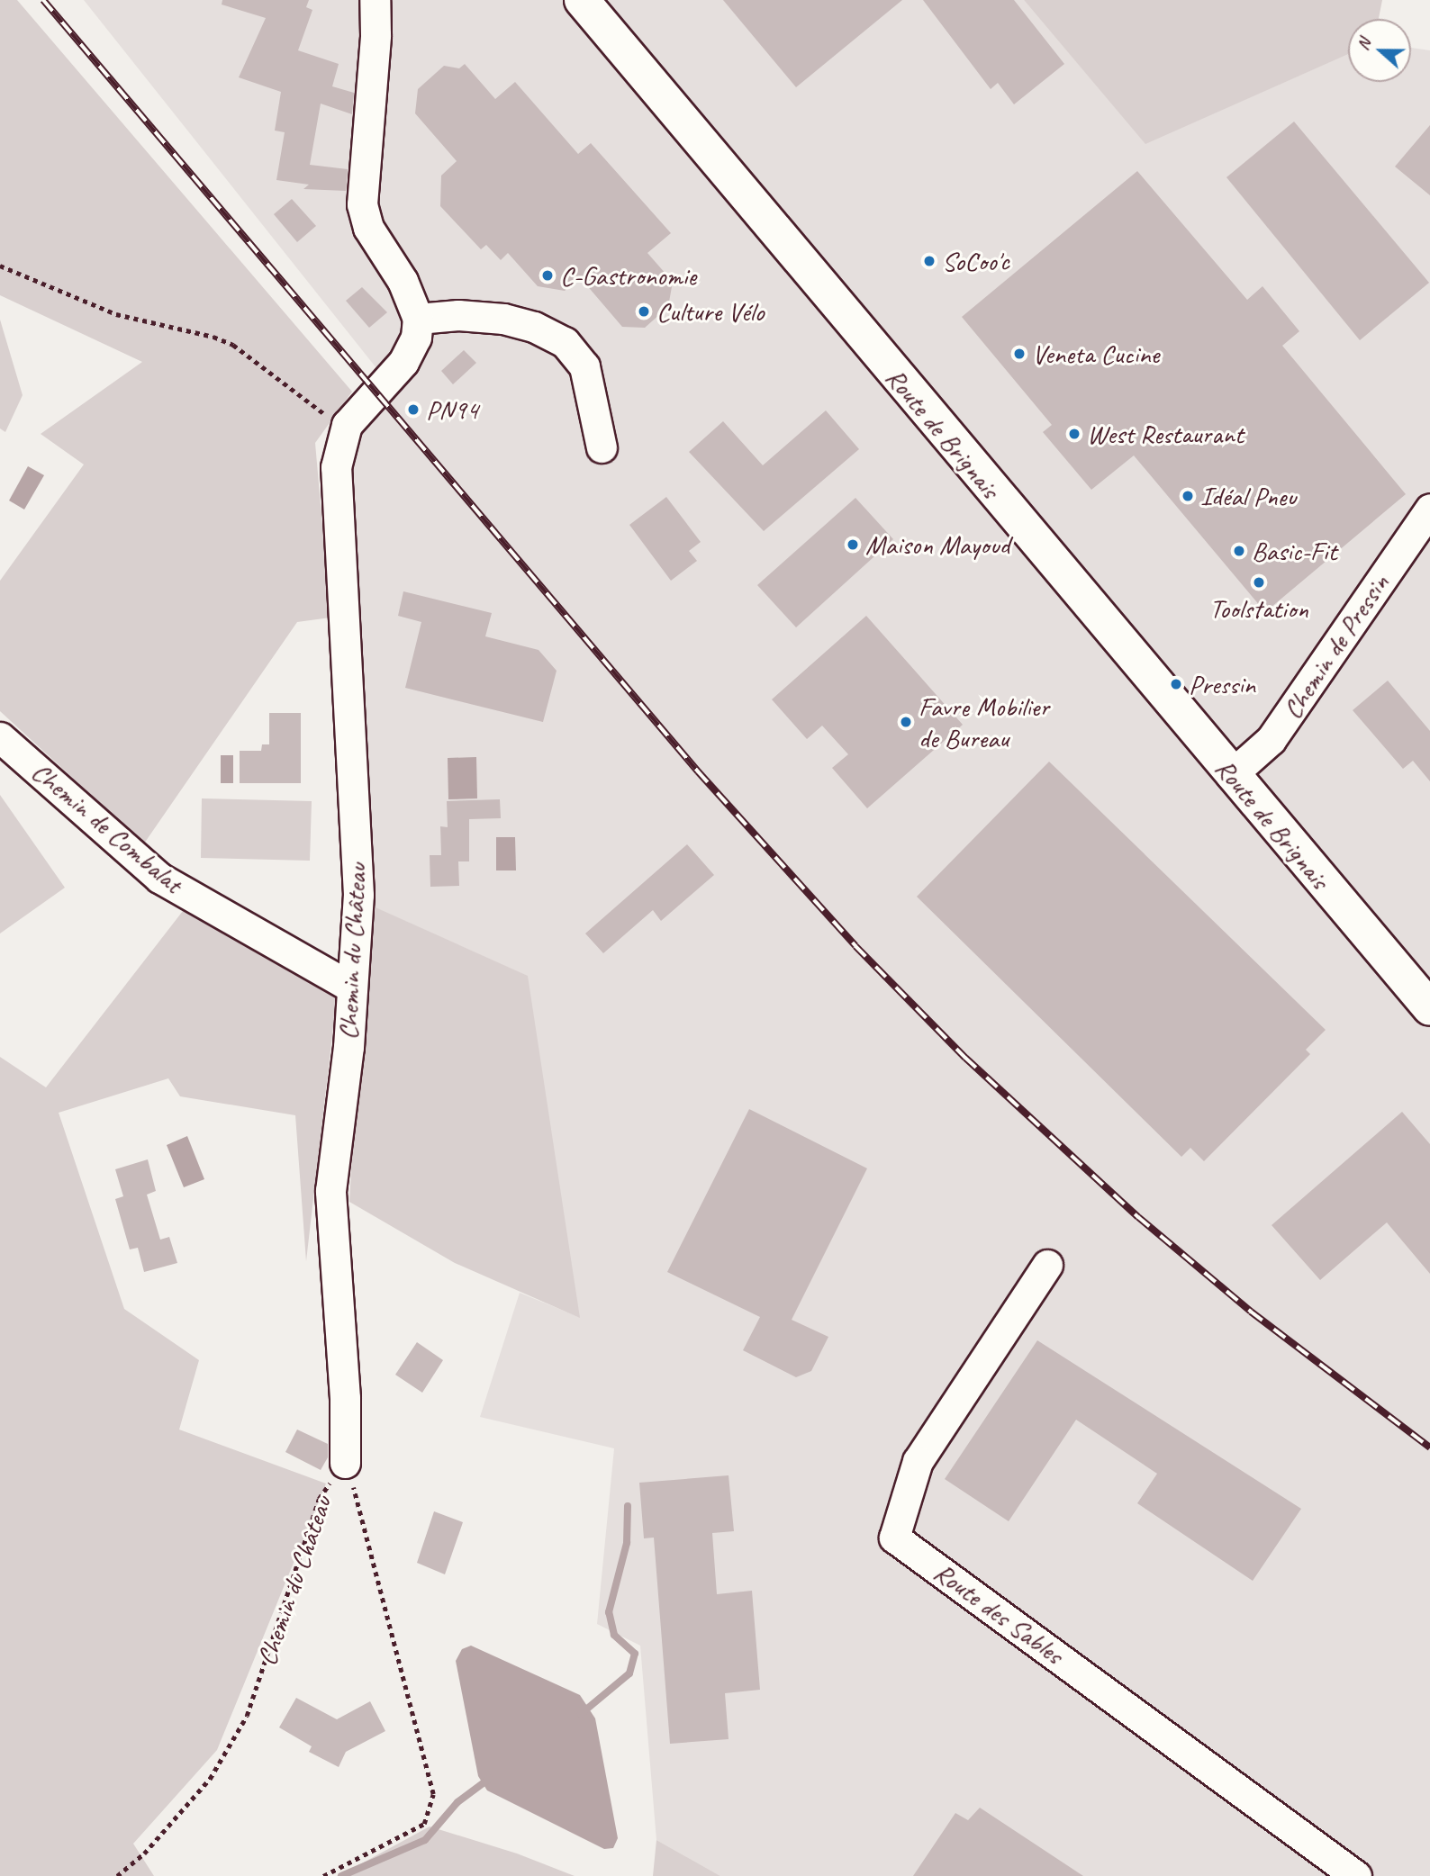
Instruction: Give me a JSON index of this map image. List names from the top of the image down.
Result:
{
  "streets": {
    "main road": ["Route de Brignais"],
    "street": [
      "Chemin de Pressin",
      "Chemin de Combalat",
      "Chemin du Château",
      "Route des Sables"
    ]
  },
  "crossings": [
    ["Route de Brignais", "Chemin de Pressin"],
    ["Chemin de Combalat", "Chemin du Château"]
  ],
  "places": [
    "SoCoo'c",
    "C-Gastronomie",
    "Culture Vélo",
    "Veneta Cucine",
    "PN94",
    "West Restaurant",
    "Idéal Pneu",
    "Maison Mayoud",
    "Basic-Fit",
    "Toolstation",
    "Pressin",
    "Favre Mobilier de Bureau"
  ],
  "north": "left"
}
